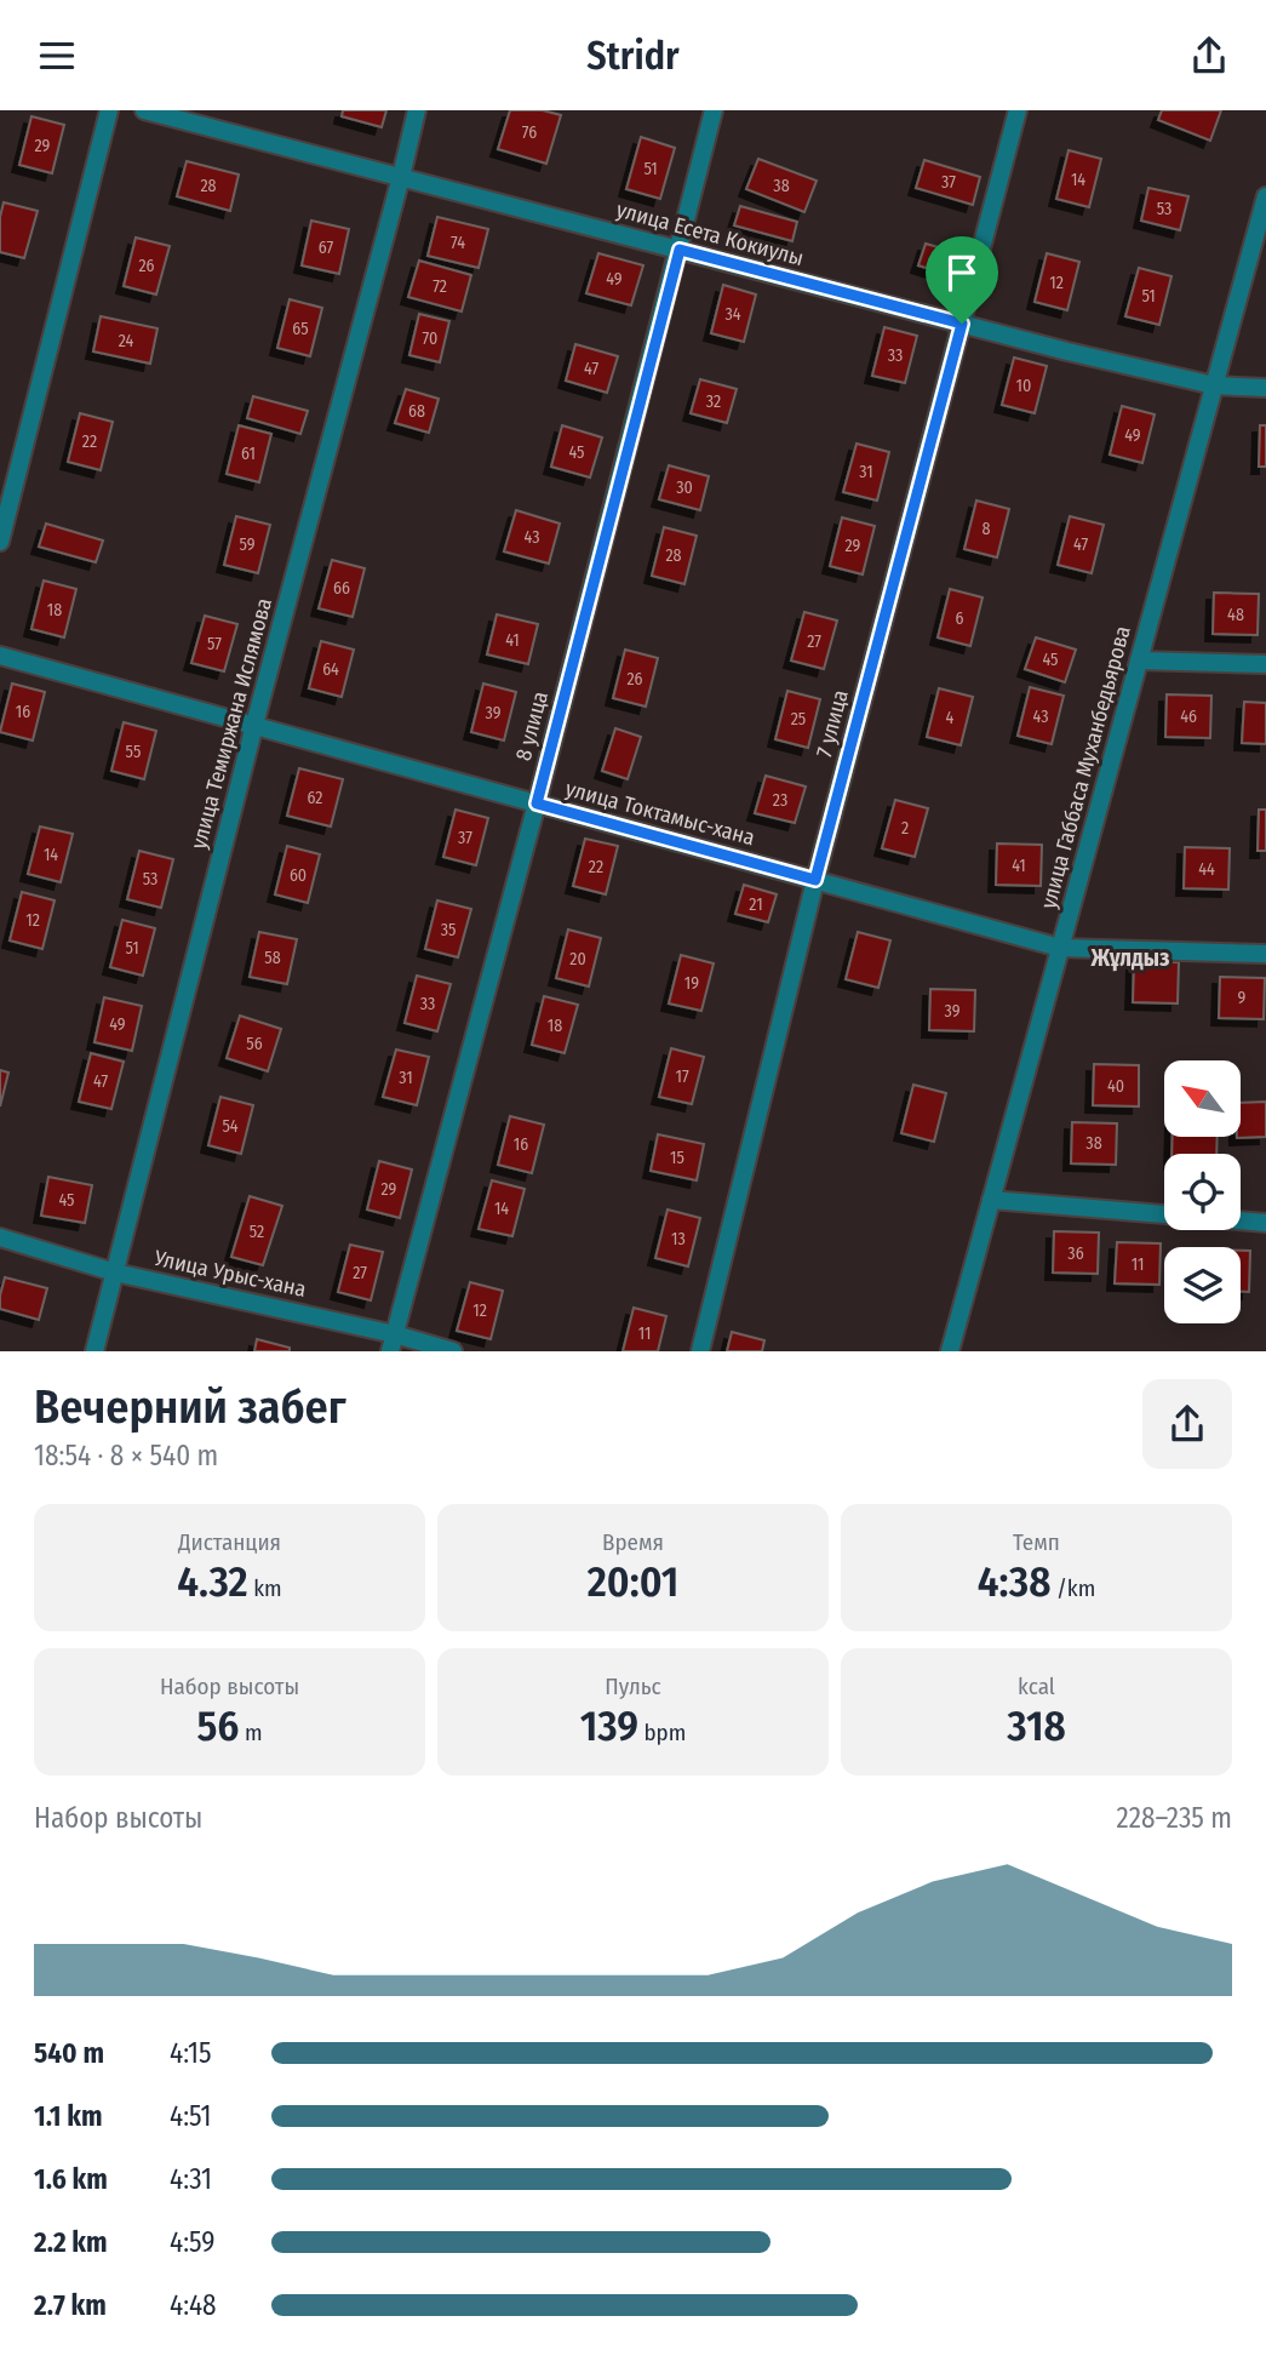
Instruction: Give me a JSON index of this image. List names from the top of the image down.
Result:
{
  "streets": {
    "street": [
      "улица Есета Кокиулы",
      "улица Темиржана Ислямова",
      "7 улица",
      "8 улица",
      "улица Габбаса Муханбедьярова",
      "улица Токтамыс-хана",
      "Улица Урыс-хана"
    ]
  },
  "crossings": [
    ["улица Есета Кокиулы", "улица Темиржана Ислямова"],
    ["улица Есета Кокиулы", "7 улица"],
    ["улица Есета Кокиулы", "8 улица"],
    ["улица Есета Кокиулы", "улица Габбаса Муханбедьярова"],
    ["улица Темиржана Ислямова", "улица Токтамыс-хана"],
    ["улица Темиржана Ислямова", "Улица Урыс-хана"],
    ["7 улица", "улица Токтамыс-хана"],
    ["8 улица", "улица Токтамыс-хана"],
    ["8 улица", "Улица Урыс-хана"],
    ["улица Габбаса Муханбедьярова", "улица Токтамыс-хана"]
  ],
  "districts": ["Жұлдыз"],
  "house_numbers": [
    "76",
    "29",
    "51",
    "14",
    "37",
    "28",
    "38",
    "53",
    "74",
    "67",
    "26",
    "49",
    "12",
    "72",
    "51",
    "34",
    "65",
    "70",
    "24",
    "33",
    "47",
    "10",
    "32",
    "68",
    "49",
    "22",
    "45",
    "61",
    "31",
    "30",
    "8",
    "43",
    "59",
    "47",
    "29",
    "28",
    "66",
    "18",
    "48",
    "6",
    "41",
    "27",
    "57",
    "45",
    "64",
    "26",
    "16",
    "39",
    "43",
    "46",
    "4",
    "25",
    "55",
    "62",
    "23",
    "2",
    "37",
    "14",
    "41",
    "22",
    "44",
    "60",
    "53",
    "21",
    "12",
    "35",
    "51",
    "58",
    "20",
    "19",
    "9",
    "33",
    "39",
    "49",
    "18",
    "56",
    "17",
    "31",
    "47",
    "40",
    "54",
    "38",
    "16",
    "15",
    "29",
    "45",
    "14",
    "52",
    "13",
    "36",
    "11",
    "27",
    "12",
    "11"
  ],
  "north": "top left",
  "page": {
    "header": "Stridr",
    "heading": ["Вечерний забег", "18:54 · 8 × 540 m"],
    "stats": [
      ["Дистанция", "4.32 km"],
      ["Время", "20:01"],
      ["Темп", "4:38 /km"],
      ["Набор высоты", "56 m"],
      ["Пульс", "139 bpm"],
      ["kcal", "318"]
    ],
    "chart": ["Набор высоты", "228–235 m"],
    "list": [
      {
        "name": "540 m",
        "note": "4:15"
      },
      {
        "name": "1.1 km",
        "note": "4:51"
      },
      {
        "name": "1.6 km",
        "note": "4:31"
      },
      {
        "name": "2.2 km",
        "note": "4:59"
      },
      {
        "name": "2.7 km",
        "note": "4:48"
      }
    ]
  }
}
